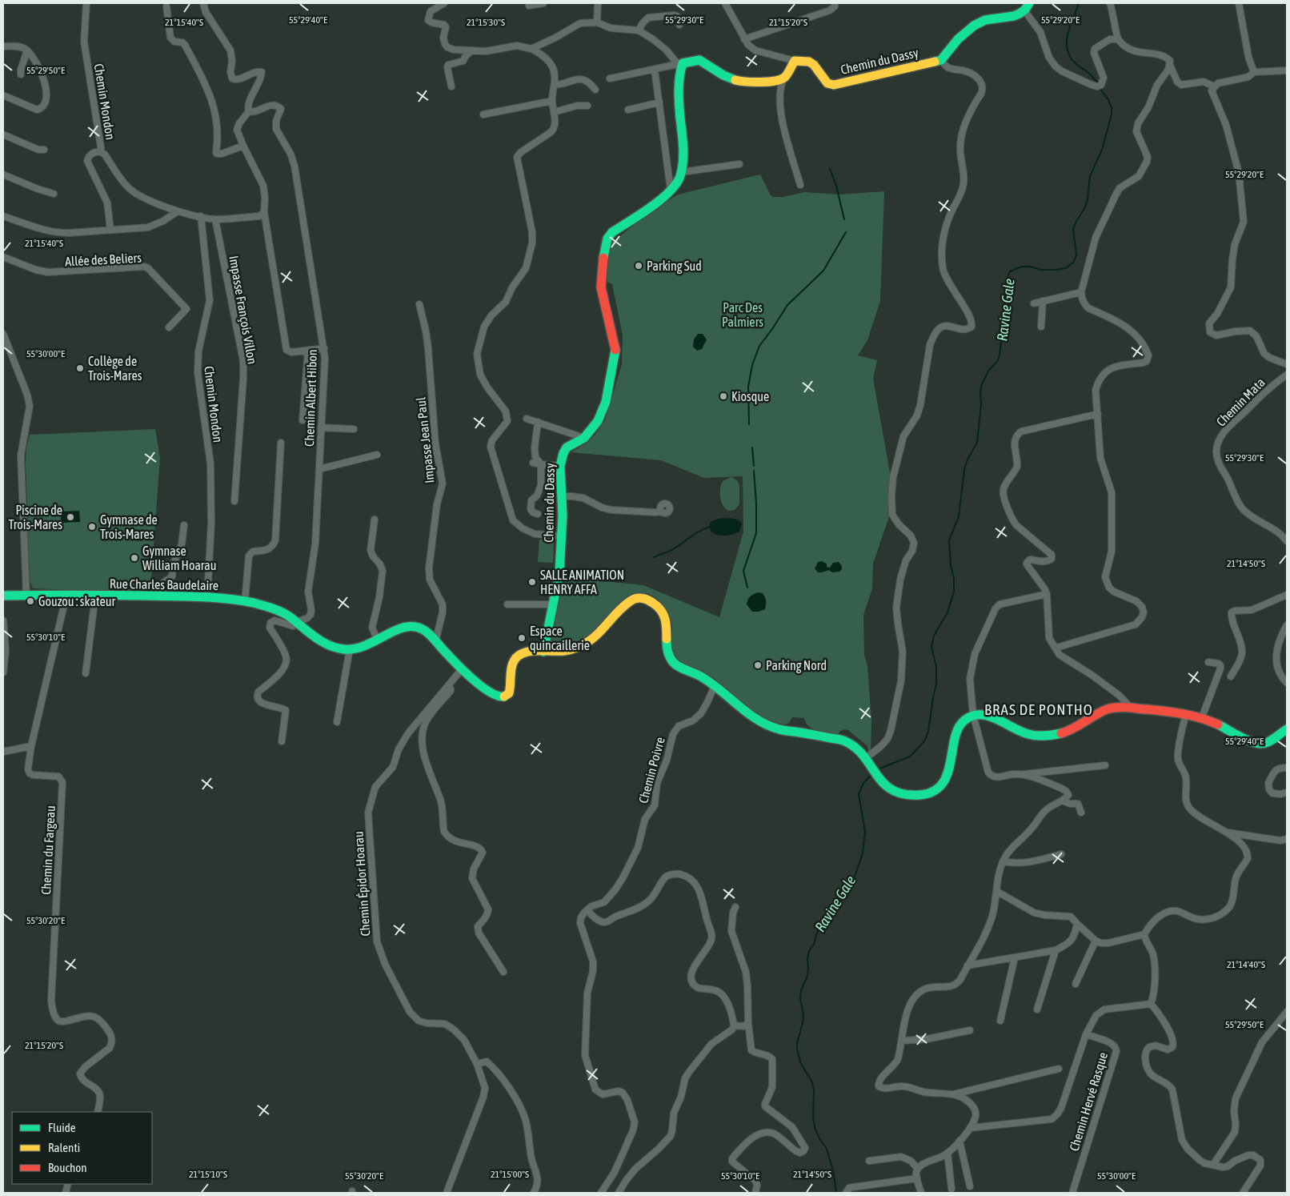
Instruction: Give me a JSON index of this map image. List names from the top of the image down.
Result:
{
  "streets": {
    "main road": ["Chemin du Dassy", "Rue Charles Baudelaire"],
    "street": [
      "Chemin Mondon",
      "Allée des Beliers",
      "Impasse François Villon",
      "Chemin Albert Hibon",
      "Chemin Mata",
      "Impasse Jean Paul",
      "Chemin Poivre",
      "Chemin du Fargeau",
      "Chemin Épidor Hoarau",
      "Chemin Hervé Rasque"
    ]
  },
  "crossings": [
    ["Chemin du Dassy", "Rue Charles Baudelaire"],
    ["Chemin Mondon", "Impasse François Villon"],
    ["Chemin Mondon", "Rue Charles Baudelaire"],
    ["Chemin Albert Hibon", "Rue Charles Baudelaire"],
    ["Impasse Jean Paul", "Rue Charles Baudelaire"],
    ["Rue Charles Baudelaire", "Chemin Poivre"],
    ["Rue Charles Baudelaire", "Chemin du Fargeau"],
    ["Rue Charles Baudelaire", "Chemin Épidor Hoarau"]
  ],
  "districts": ["BRAS DE PONTHO"],
  "water": ["Ravine Gale"],
  "parks": ["Parc Des Palmiers"],
  "places": [
    "Parking Sud",
    "Collège de Trois-Mares",
    "Kiosque",
    "Piscine de Trois-Mares",
    "Gymnase de Trois-Mares",
    "Gymnase William Hoarau",
    "SALLE ANIMATION HENRY AFFA",
    "Gouzou : skateur",
    "Espace quincaillerie",
    "Parking Nord"
  ],
  "legend": ["Fluide", "Ralenti", "Bouchon"],
  "coordinates": [
    "55°29'20\"E",
    "55°29'40\"E",
    "55°29'30\"E",
    "21°15'40\"S",
    "21°15'30\"S",
    "21°15'20\"S",
    "55°29'50\"E",
    "55°30'00\"E",
    "21°14'50\"S",
    "55°30'10\"E",
    "55°30'20\"E",
    "21°14'40\"S",
    "21°15'10\"S",
    "21°15'00\"S"
  ]
}
